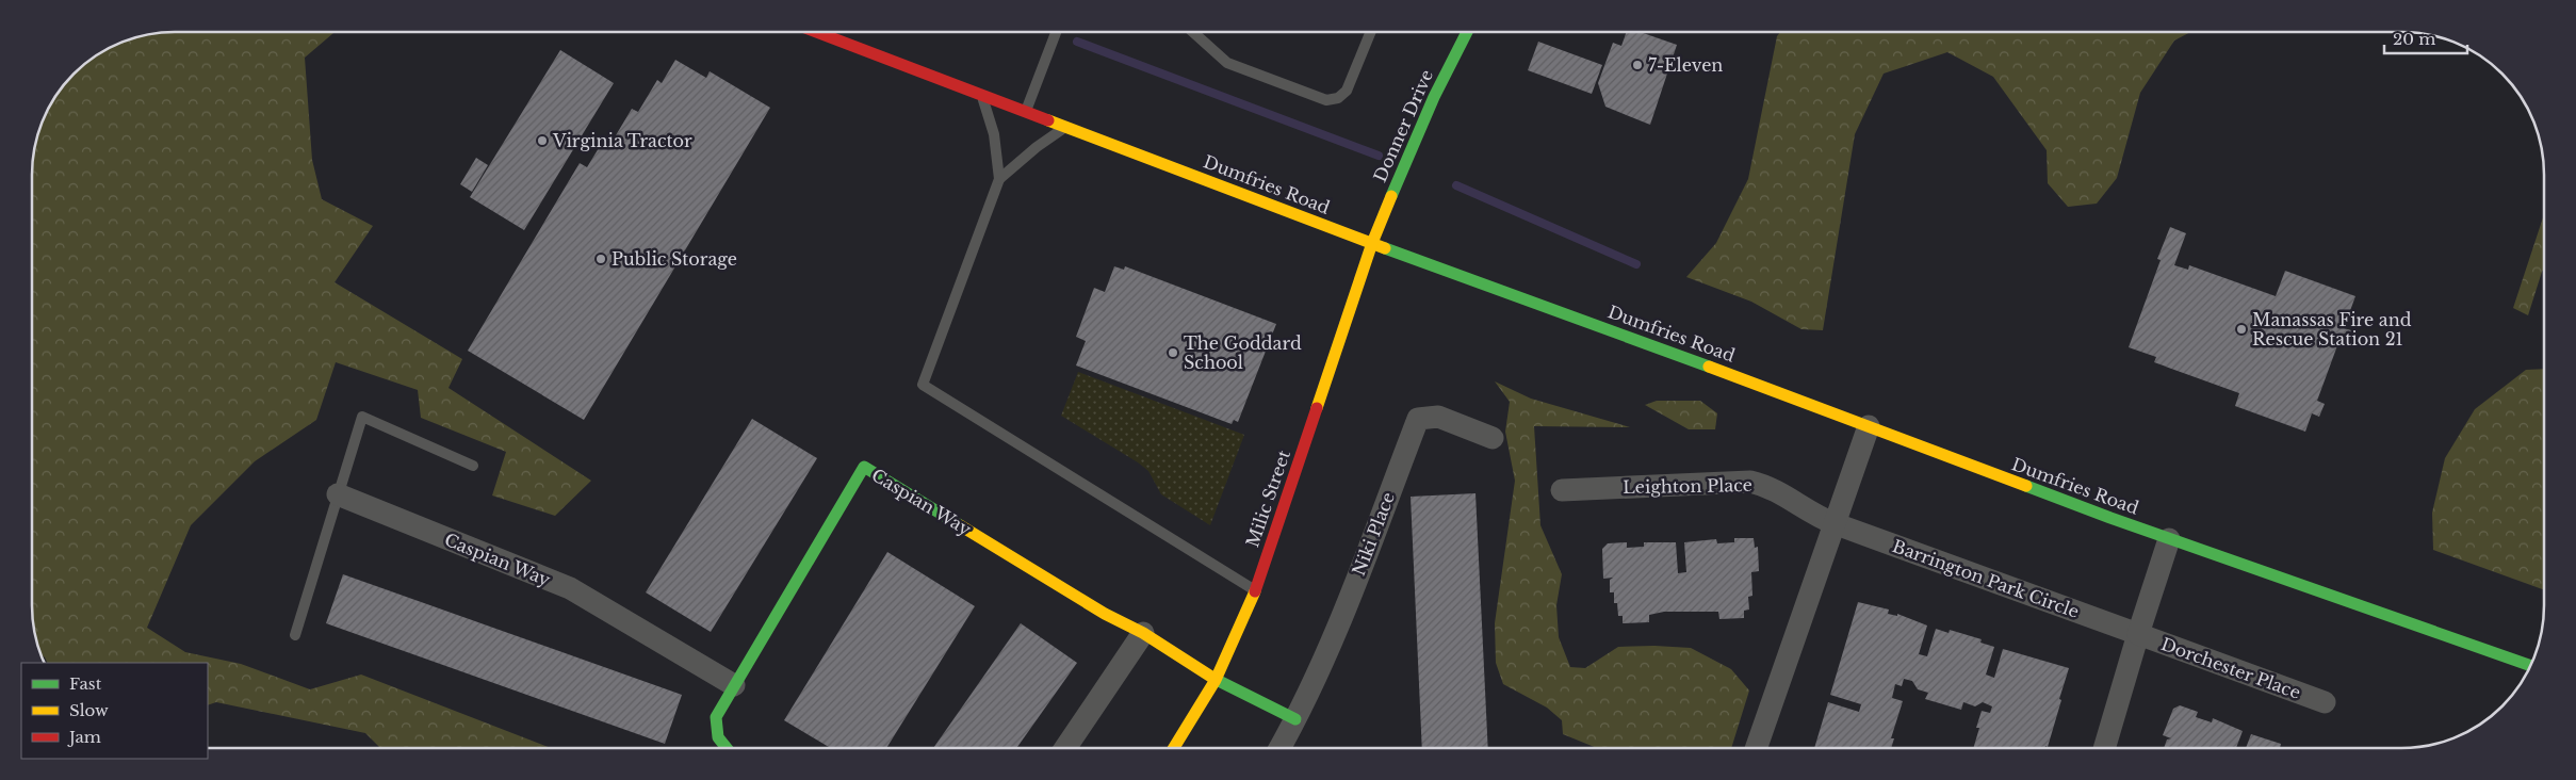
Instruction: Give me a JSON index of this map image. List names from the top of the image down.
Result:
{
  "streets": {
    "main road": [
      "Donner Drive",
      "Dumfries Road",
      "Milic Street",
      "Caspian Way"
    ],
    "street": [
      "Leighton Place",
      "Niki Place",
      "Barrington Park Circle",
      "Dorchester Place"
    ]
  },
  "crossings": [
    ["Donner Drive", "Dumfries Road"],
    ["Donner Drive", "Milic Street"],
    ["Dumfries Road", "Milic Street"],
    ["Leighton Place", "Barrington Park Circle"],
    ["Milic Street", "Caspian Way"],
    ["Barrington Park Circle", "Dorchester Place"]
  ],
  "places": [
    "7-Eleven",
    "Virginia Tractor",
    "Public Storage",
    "Manassas Fire and Rescue Station 21",
    "The Goddard School"
  ],
  "legend": ["Fast", "Slow", "Jam"],
  "scale_bar": "20 m"
}
